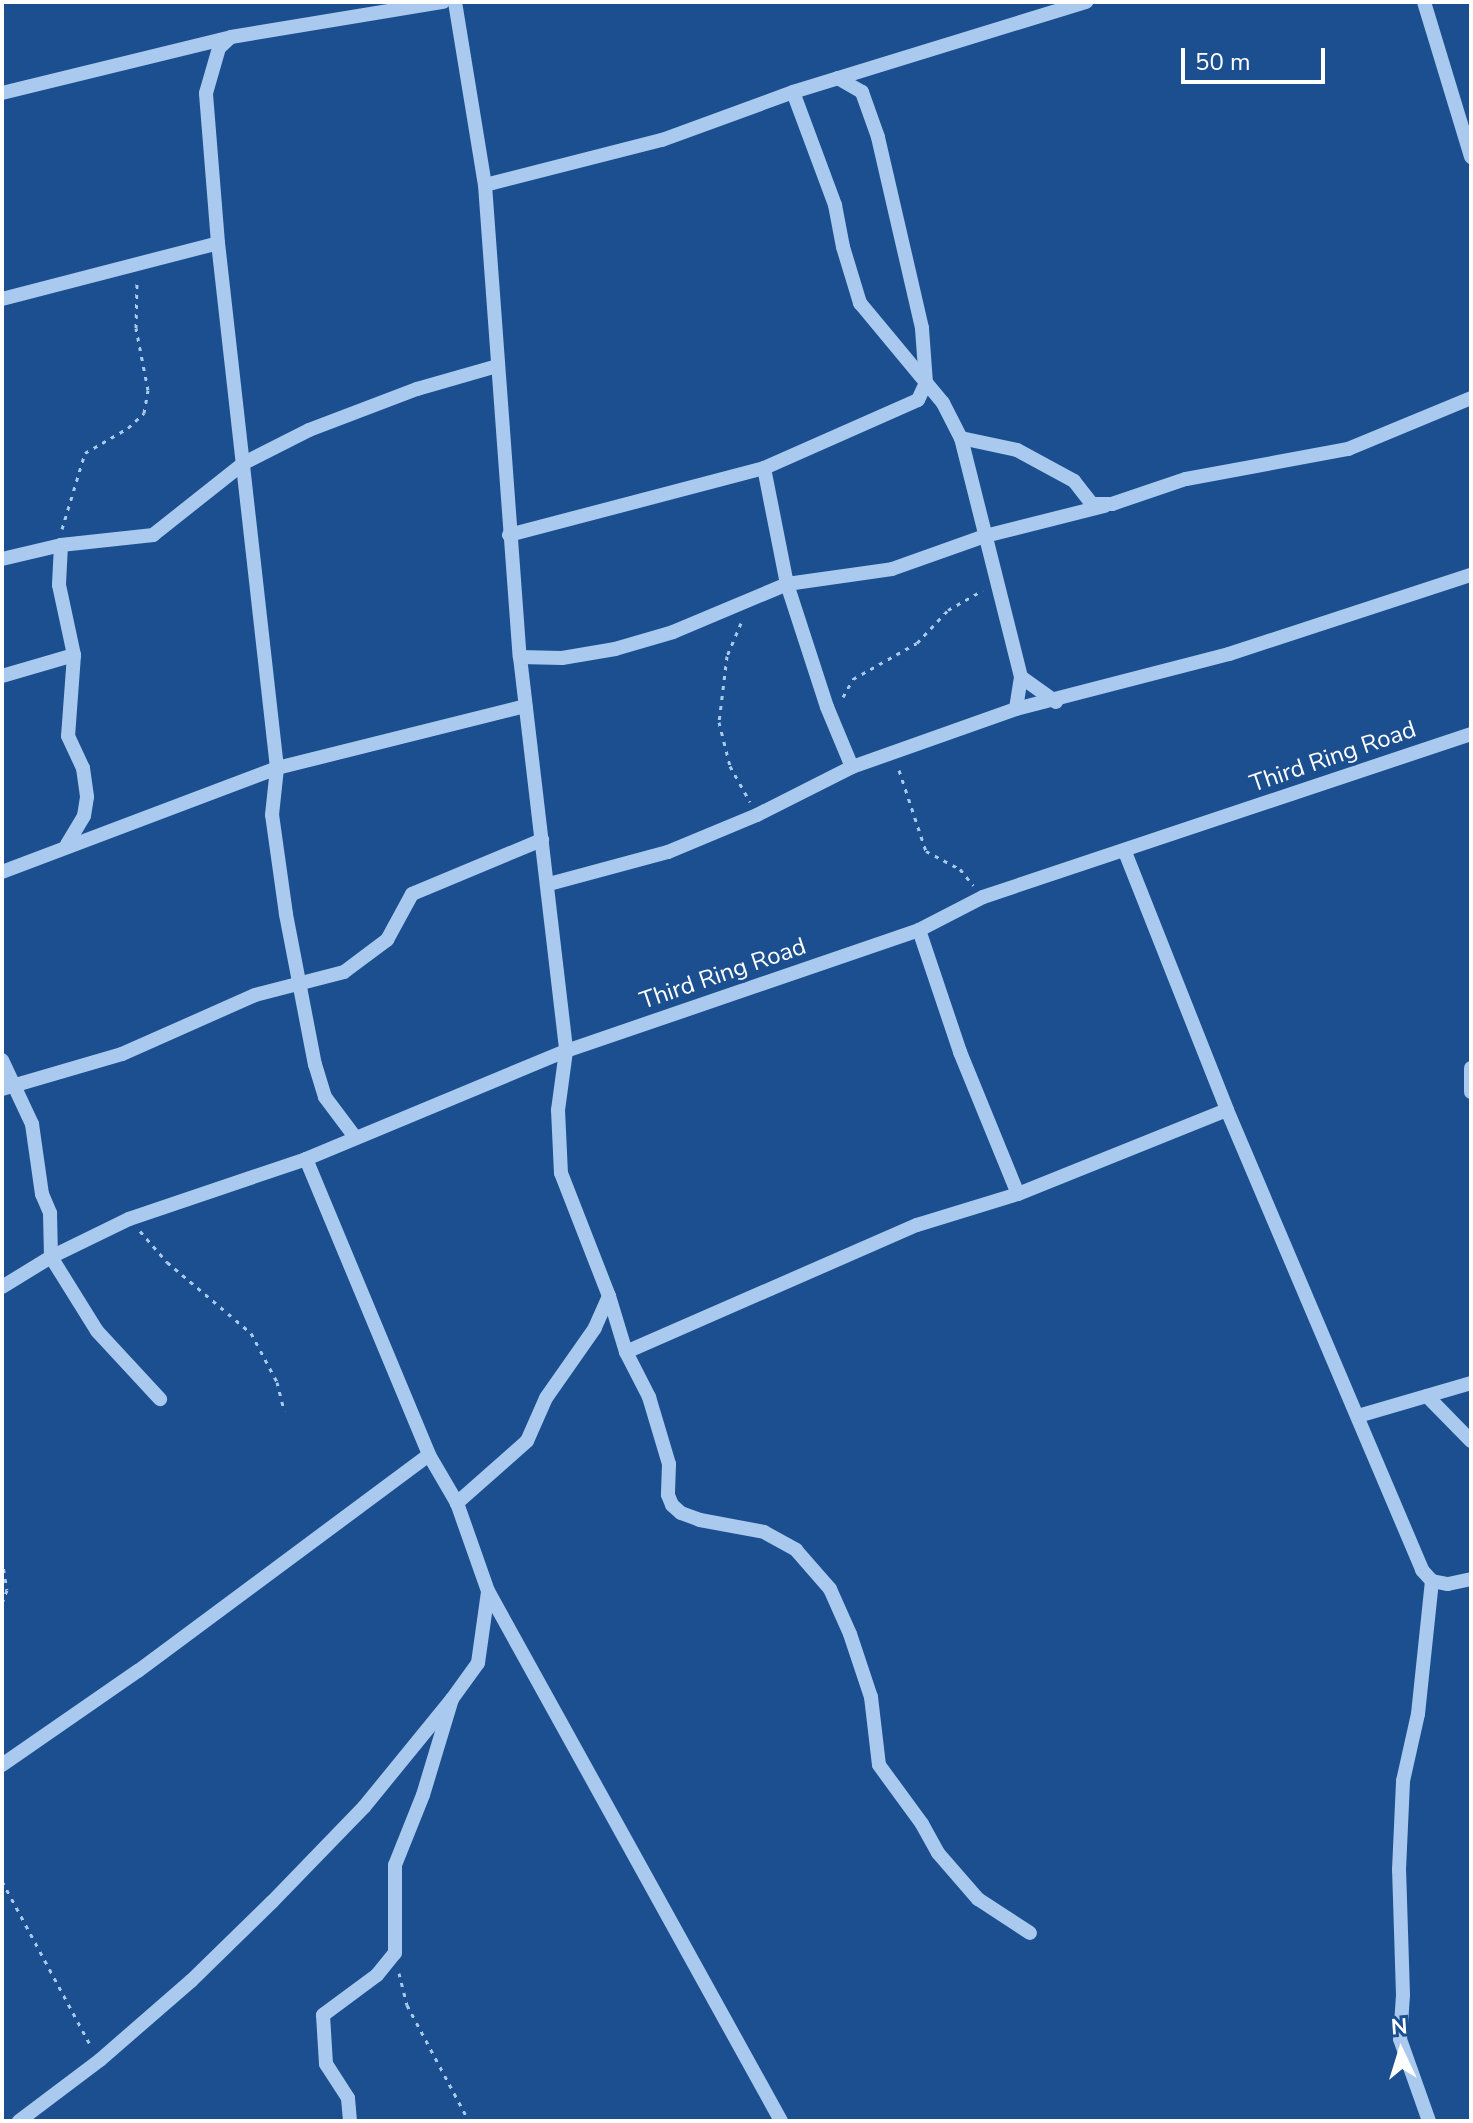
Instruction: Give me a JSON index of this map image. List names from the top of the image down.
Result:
{
  "streets": {
    "street": ["Third Ring Road"]
  },
  "scale_bar": "50 m",
  "north": "top"
}
